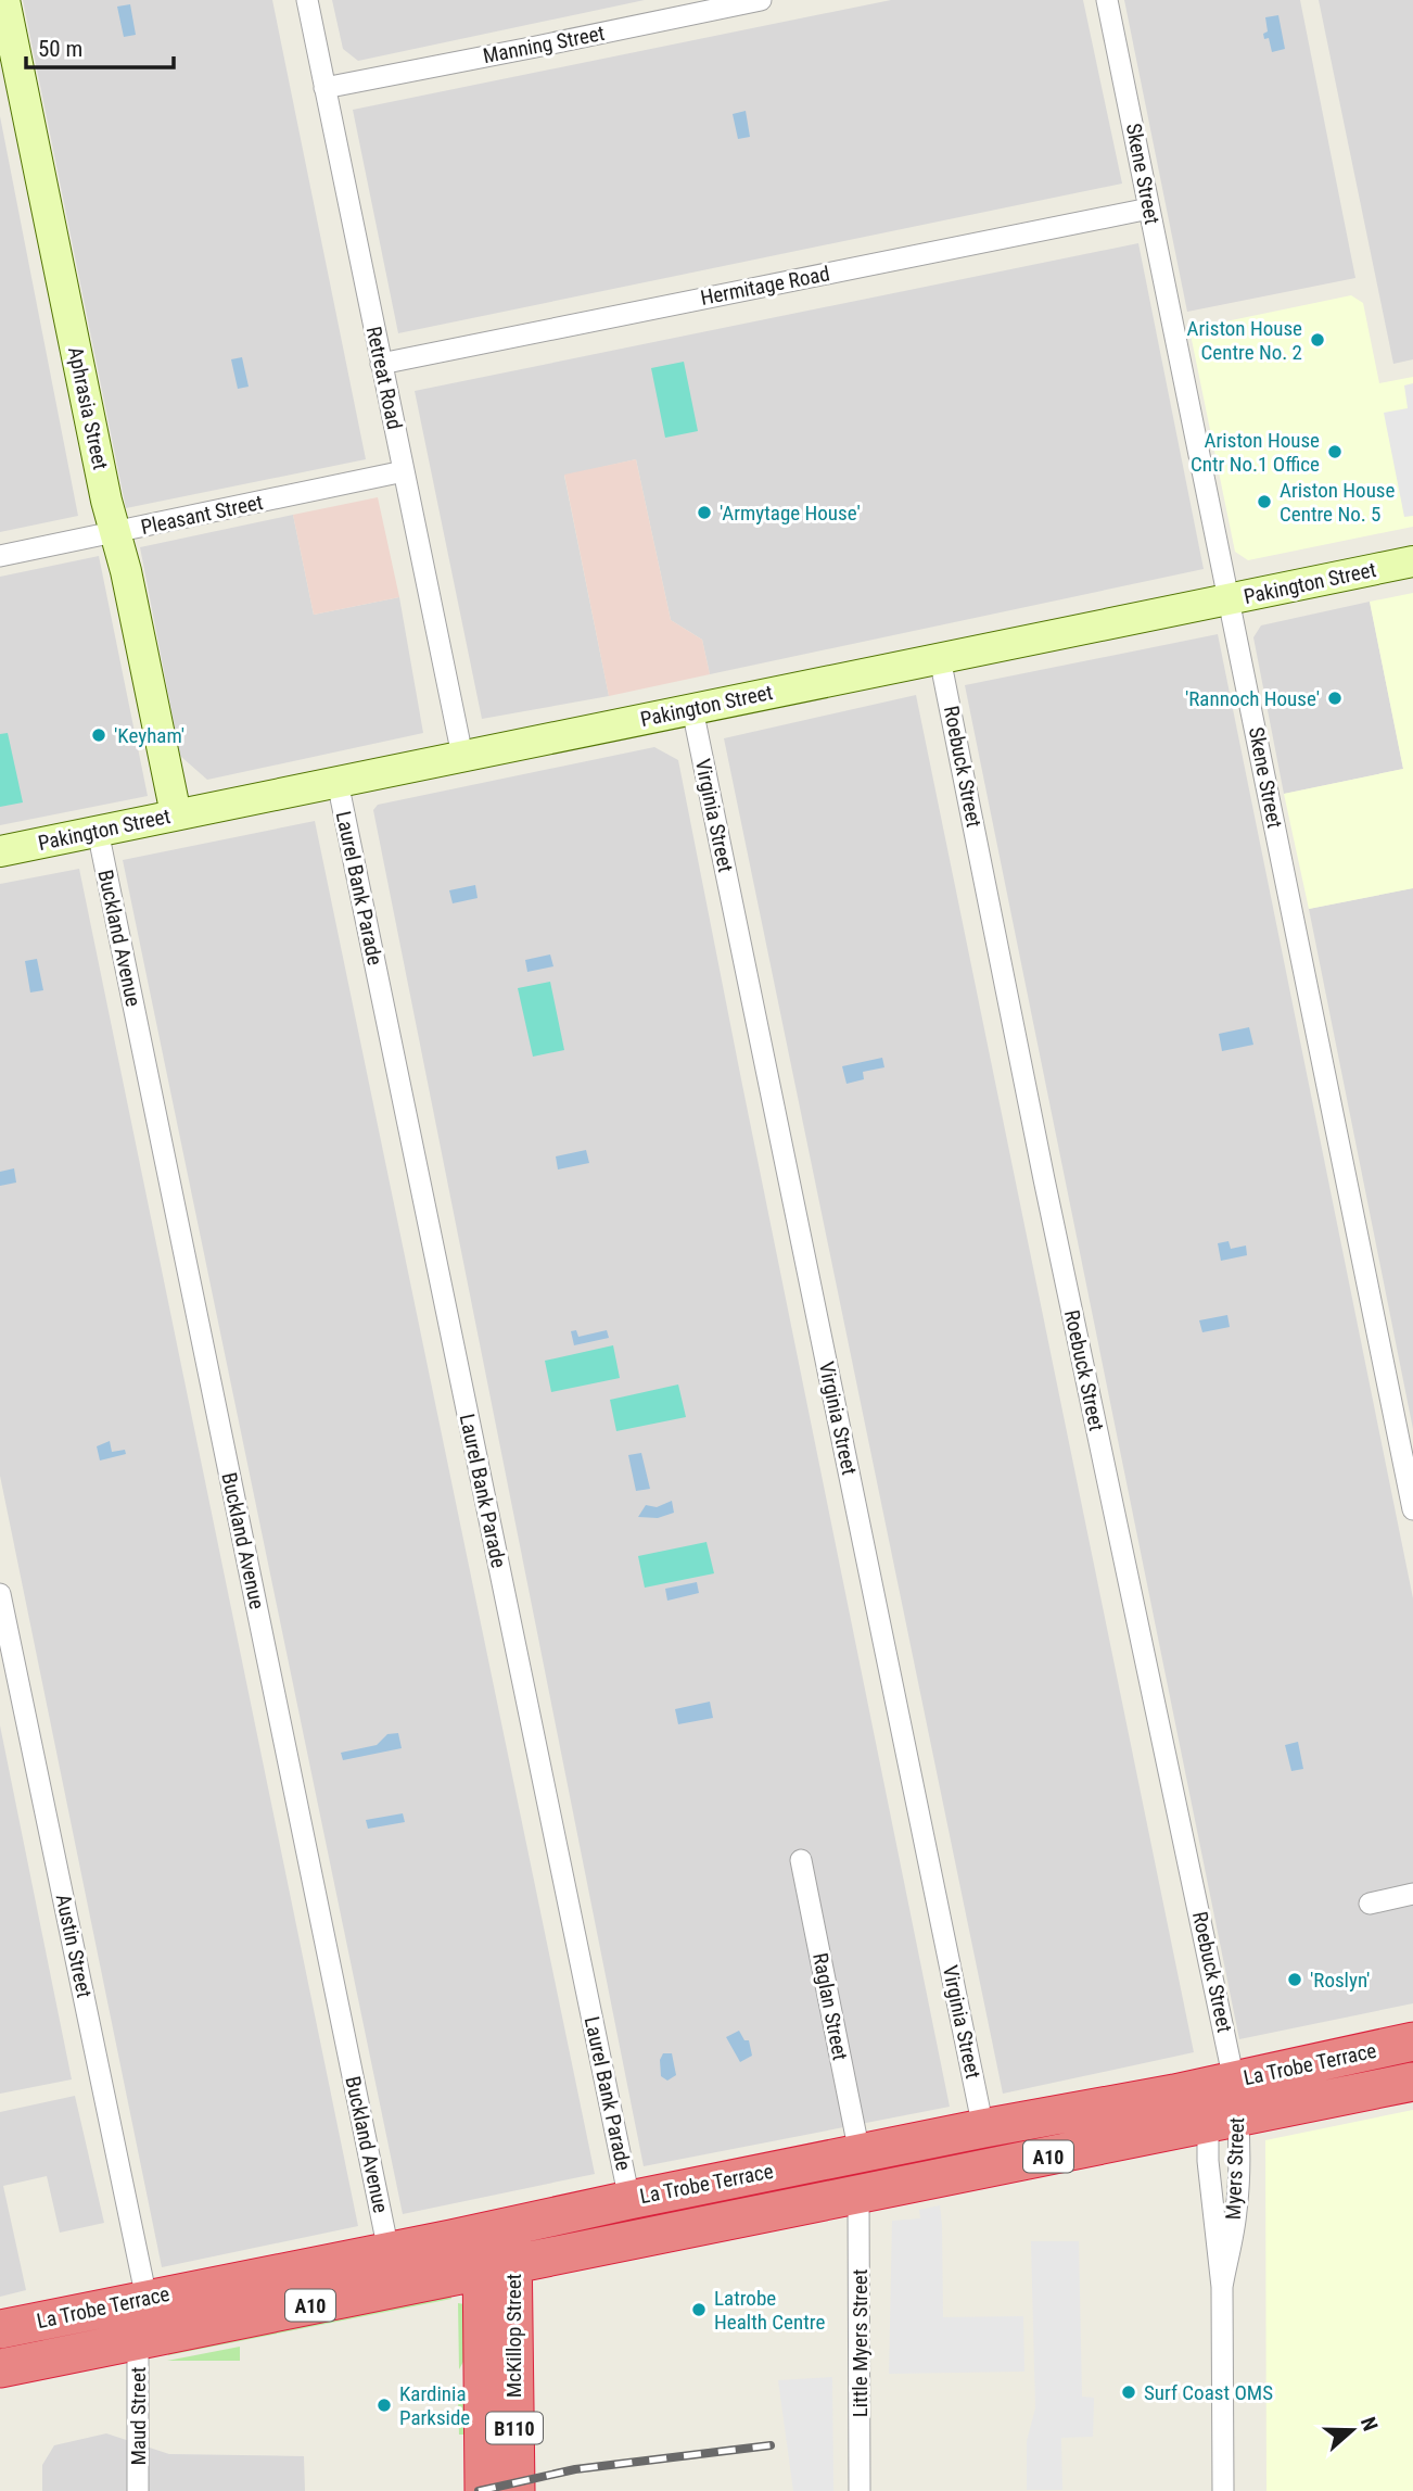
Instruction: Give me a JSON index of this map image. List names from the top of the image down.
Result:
{
  "streets": {
    "highway": [
      "La Trobe Terrace",
      "A10",
      "McKillop Street",
      "B110"
    ],
    "street": [
      "Manning Street",
      "Skene Street",
      "Hermitage Road",
      "Retreat Road",
      "Aphrasia Street",
      "Pleasant Street",
      "Pakington Street",
      "Roebuck Street",
      "Virginia Street",
      "Laurel Bank Parade",
      "Buckland Avenue",
      "Austin Street",
      "Raglan Street",
      "Myers Street",
      "Little Myers Street",
      "Maud Street"
    ]
  },
  "crossings": [
    ["Manning Street", "Retreat Road"],
    ["Skene Street", "Hermitage Road"],
    ["Skene Street", "Pakington Street"],
    ["Hermitage Road", "Retreat Road"],
    ["Retreat Road", "Pleasant Street"],
    ["Retreat Road", "Pakington Street"],
    ["Aphrasia Street", "Pleasant Street"],
    ["Aphrasia Street", "Pakington Street"],
    ["Pakington Street", "Roebuck Street"],
    ["Pakington Street", "Virginia Street"],
    ["Pakington Street", "Laurel Bank Parade"],
    ["Pakington Street", "Buckland Avenue"],
    ["Roebuck Street", "La Trobe Terrace"],
    ["Roebuck Street", "Myers Street"],
    ["Virginia Street", "La Trobe Terrace"],
    ["Laurel Bank Parade", "La Trobe Terrace"],
    ["Buckland Avenue", "La Trobe Terrace"],
    ["Austin Street", "La Trobe Terrace"],
    ["Raglan Street", "La Trobe Terrace"],
    ["La Trobe Terrace", "Myers Street"],
    ["La Trobe Terrace", "McKillop Street"],
    ["La Trobe Terrace", "Little Myers Street"],
    ["La Trobe Terrace", "Maud Street"]
  ],
  "places": [
    "Ariston House Centre No. 2",
    "Ariston House Cntr No.1 Office",
    "Ariston House Centre No. 5",
    "'Armytage House'",
    "'Rannoch House'",
    "'Keyham'",
    "'Roslyn'",
    "Latrobe Health Centre",
    "Surf Coast OMS",
    "Kardinia Parkside"
  ],
  "scale_bar": "50 m",
  "north": "right"
}
